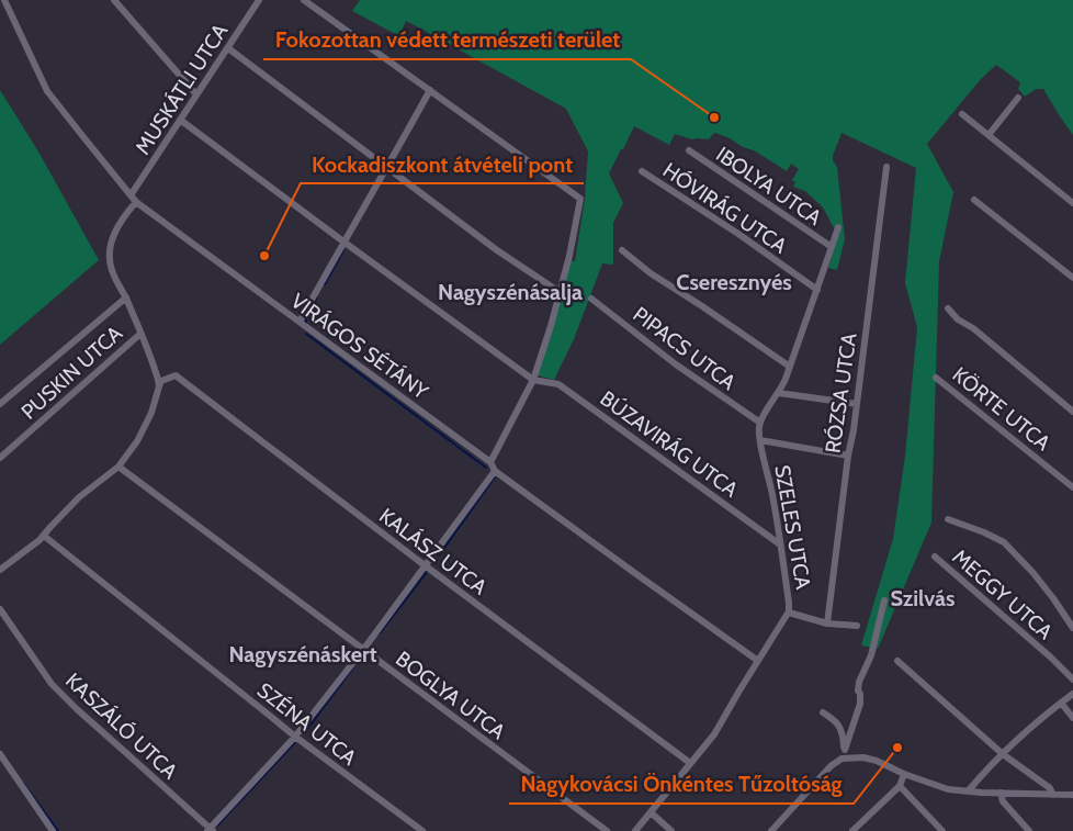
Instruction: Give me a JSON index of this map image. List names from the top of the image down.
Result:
{
  "streets": {
    "street": [
      "MUSKÁTLI UTCA",
      "IBOLYA UTCA",
      "HÓVIRÁG UTCA",
      "VIRÁGOS SÉTÁNY",
      "PIPACS UTCA",
      "PUSKIN UTCA",
      "RÓZSA UTCA",
      "KÖRTE UTCA",
      "BÚZAVIRÁG UTCA",
      "SZELES UTCA",
      "KALÁSZ UTCA",
      "MEGGY UTCA",
      "BOGLYA UTCA",
      "SZÉNA UTCA",
      "KASZÁLÓ UTCA"
    ]
  },
  "crossings": [
    ["MUSKÁTLI UTCA", "VIRÁGOS SÉTÁNY"],
    ["VIRÁGOS SÉTÁNY", "SZELES UTCA"],
    ["PIPACS UTCA", "SZELES UTCA"],
    ["BÚZAVIRÁG UTCA", "SZELES UTCA"],
    ["SZELES UTCA", "KALÁSZ UTCA"]
  ],
  "districts": [
    "Cseresznyés",
    "Nagyszénásalja",
    "Szilvás",
    "Nagyszénáskert"
  ],
  "places": ["Fokozottan védett természeti terület", "Kockadiszkont átvételi pont", "Nagykovácsi Önkéntes Tűzoltóság"]
}
